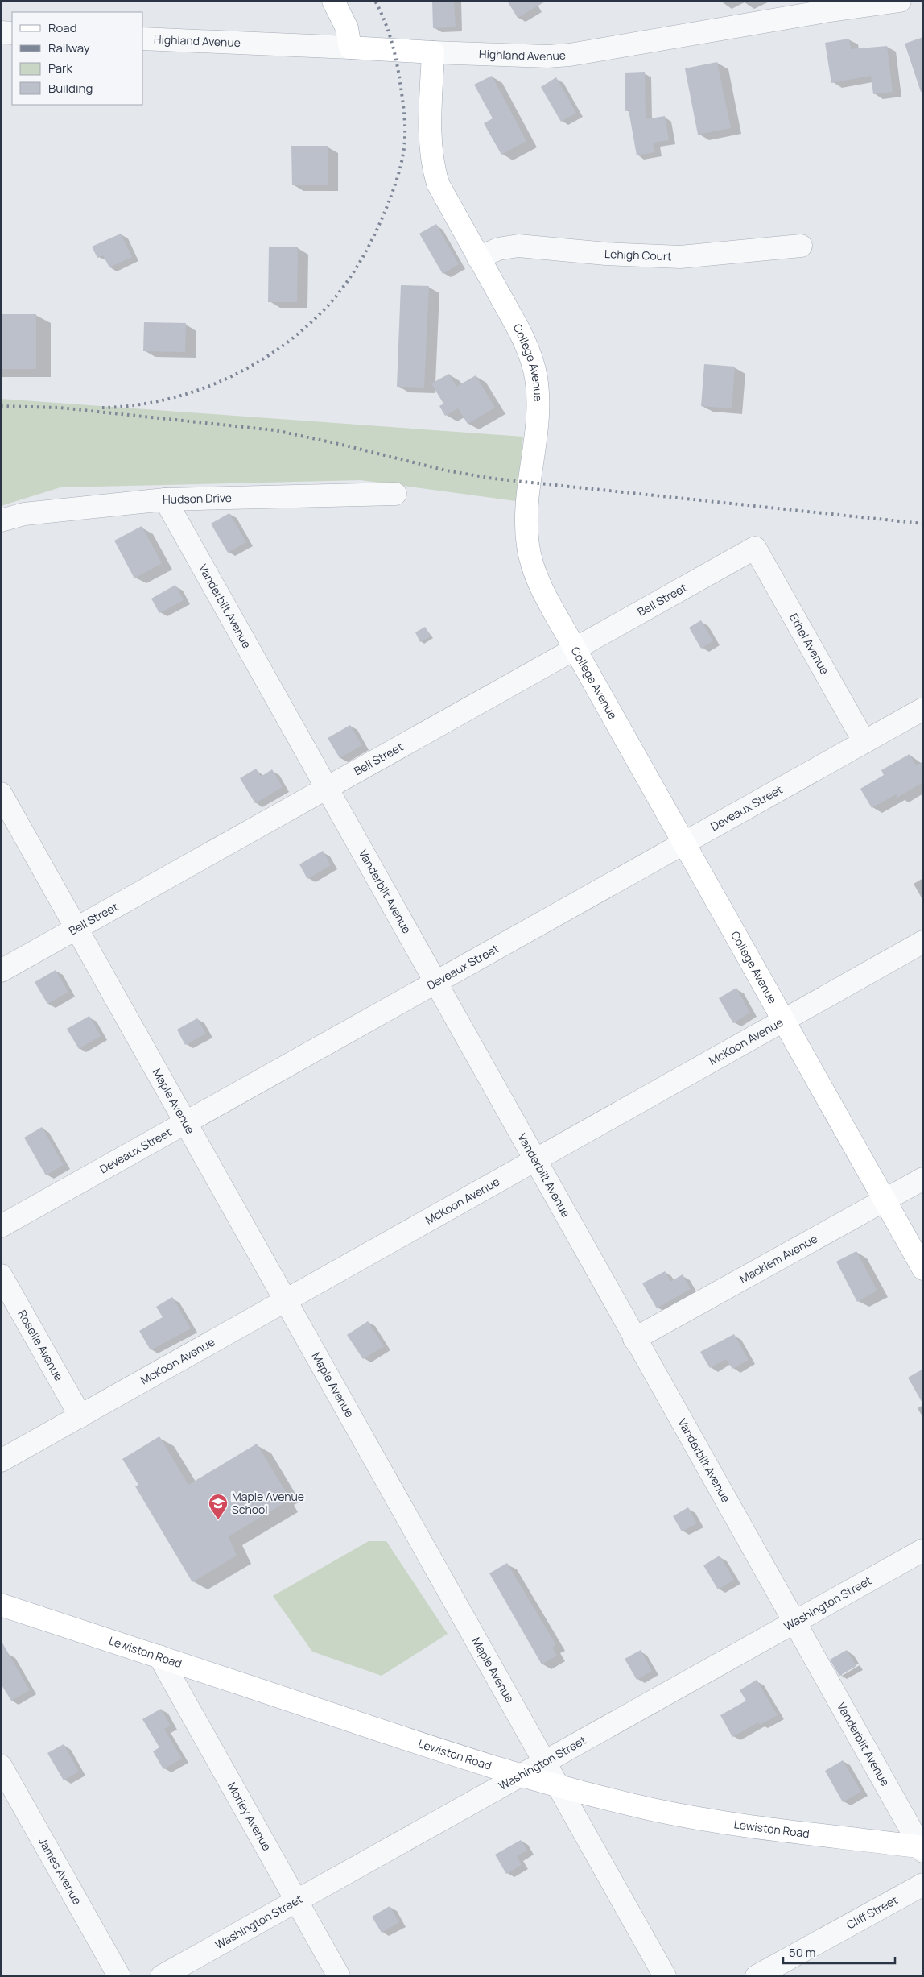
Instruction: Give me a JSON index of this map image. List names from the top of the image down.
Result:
{
  "streets": {
    "main road": ["Highland Avenue", "College Avenue", "Lewiston Road"],
    "street": [
      "Lehigh Court",
      "Hudson Drive",
      "Bell Street",
      "Vanderbilt Avenue",
      "Ethel Avenue",
      "Deveaux Street",
      "McKoon Avenue",
      "Maple Avenue",
      "Macklem Avenue",
      "Roselle Avenue",
      "Washington Street",
      "Morley Avenue",
      "James Avenue",
      "Cliff Street"
    ]
  },
  "crossings": [
    ["Highland Avenue", "College Avenue"],
    ["Lehigh Court", "College Avenue"],
    ["College Avenue", "Bell Street"],
    ["College Avenue", "Deveaux Street"],
    ["College Avenue", "McKoon Avenue"],
    ["College Avenue", "Macklem Avenue"],
    ["Hudson Drive", "Vanderbilt Avenue"],
    ["Bell Street", "Vanderbilt Avenue"],
    ["Bell Street", "Ethel Avenue"],
    ["Bell Street", "Maple Avenue"],
    ["Vanderbilt Avenue", "Deveaux Street"],
    ["Vanderbilt Avenue", "McKoon Avenue"],
    ["Vanderbilt Avenue", "Macklem Avenue"],
    ["Vanderbilt Avenue", "Washington Street"],
    ["Vanderbilt Avenue", "Lewiston Road"],
    ["Ethel Avenue", "Deveaux Street"],
    ["Deveaux Street", "Maple Avenue"],
    ["McKoon Avenue", "Maple Avenue"],
    ["McKoon Avenue", "Roselle Avenue"],
    ["Maple Avenue", "Washington Street"],
    ["Maple Avenue", "Lewiston Road"],
    ["Washington Street", "Lewiston Road"],
    ["Washington Street", "Morley Avenue"],
    ["Lewiston Road", "Morley Avenue"]
  ],
  "places": {
    "school or university": ["Maple Avenue School"]
  },
  "legend": [
    "Road",
    "Railway",
    "Park",
    "Building"
  ],
  "scale_bar": "50 m"
}
